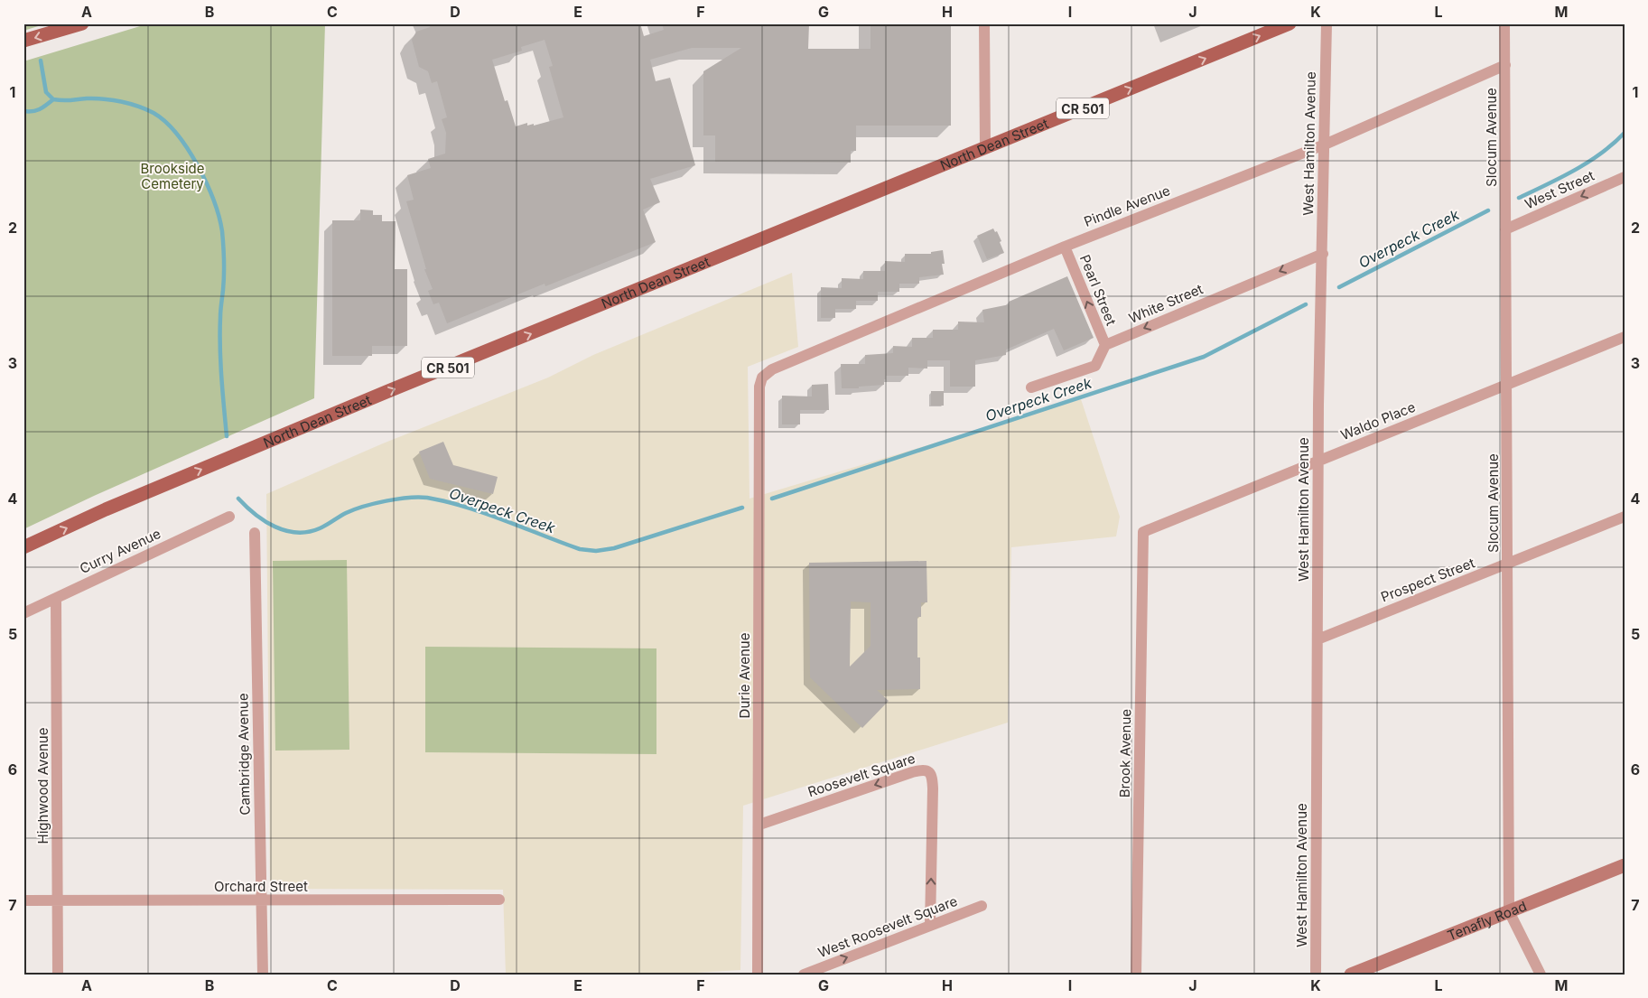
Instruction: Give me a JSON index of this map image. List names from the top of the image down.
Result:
{
  "streets": {
    "main road": ["CR 501", "North Dean Street"],
    "street": [
      "Slocum Avenue",
      "West Hamilton Avenue",
      "West Street",
      "Pindle Avenue",
      "Pearl Street",
      "White Street",
      "Waldo Place",
      "Curry Avenue",
      "Prospect Street",
      "Durie Avenue",
      "Brook Avenue",
      "Cambridge Avenue",
      "Roosevelt Square",
      "Highwood Avenue",
      "Orchard Street",
      "Tenafly Road",
      "West Roosevelt Square"
    ]
  },
  "crossings": [
    ["Slocum Avenue", "West Street"],
    ["Slocum Avenue", "Pindle Avenue"],
    ["Slocum Avenue", "Waldo Place"],
    ["Slocum Avenue", "Prospect Street"],
    ["Slocum Avenue", "Tenafly Road"],
    ["West Hamilton Avenue", "Pindle Avenue"],
    ["West Hamilton Avenue", "White Street"],
    ["West Hamilton Avenue", "Waldo Place"],
    ["West Hamilton Avenue", "Prospect Street"],
    ["Pindle Avenue", "Pearl Street"],
    ["Pindle Avenue", "Durie Avenue"],
    ["Pearl Street", "White Street"],
    ["Waldo Place", "Brook Avenue"],
    ["Curry Avenue", "Highwood Avenue"],
    ["Durie Avenue", "Roosevelt Square"],
    ["Cambridge Avenue", "Orchard Street"],
    ["Roosevelt Square", "West Roosevelt Square"],
    ["Highwood Avenue", "Orchard Street"]
  ],
  "one_way": [
    "North Dean Street",
    "West Street",
    "Pearl Street",
    "White Street",
    "West Roosevelt Square"
  ],
  "water": ["Overpeck Creek"],
  "parks": ["Brookside Cemetery"],
  "grid": {
    "columns": [
      "A",
      "B",
      "C",
      "D",
      "E",
      "F",
      "G",
      "H",
      "I",
      "J",
      "K",
      "L",
      "M"
    ],
    "rows": [
      "1",
      "2",
      "3",
      "4",
      "5",
      "6",
      "7"
    ]
  }
}
